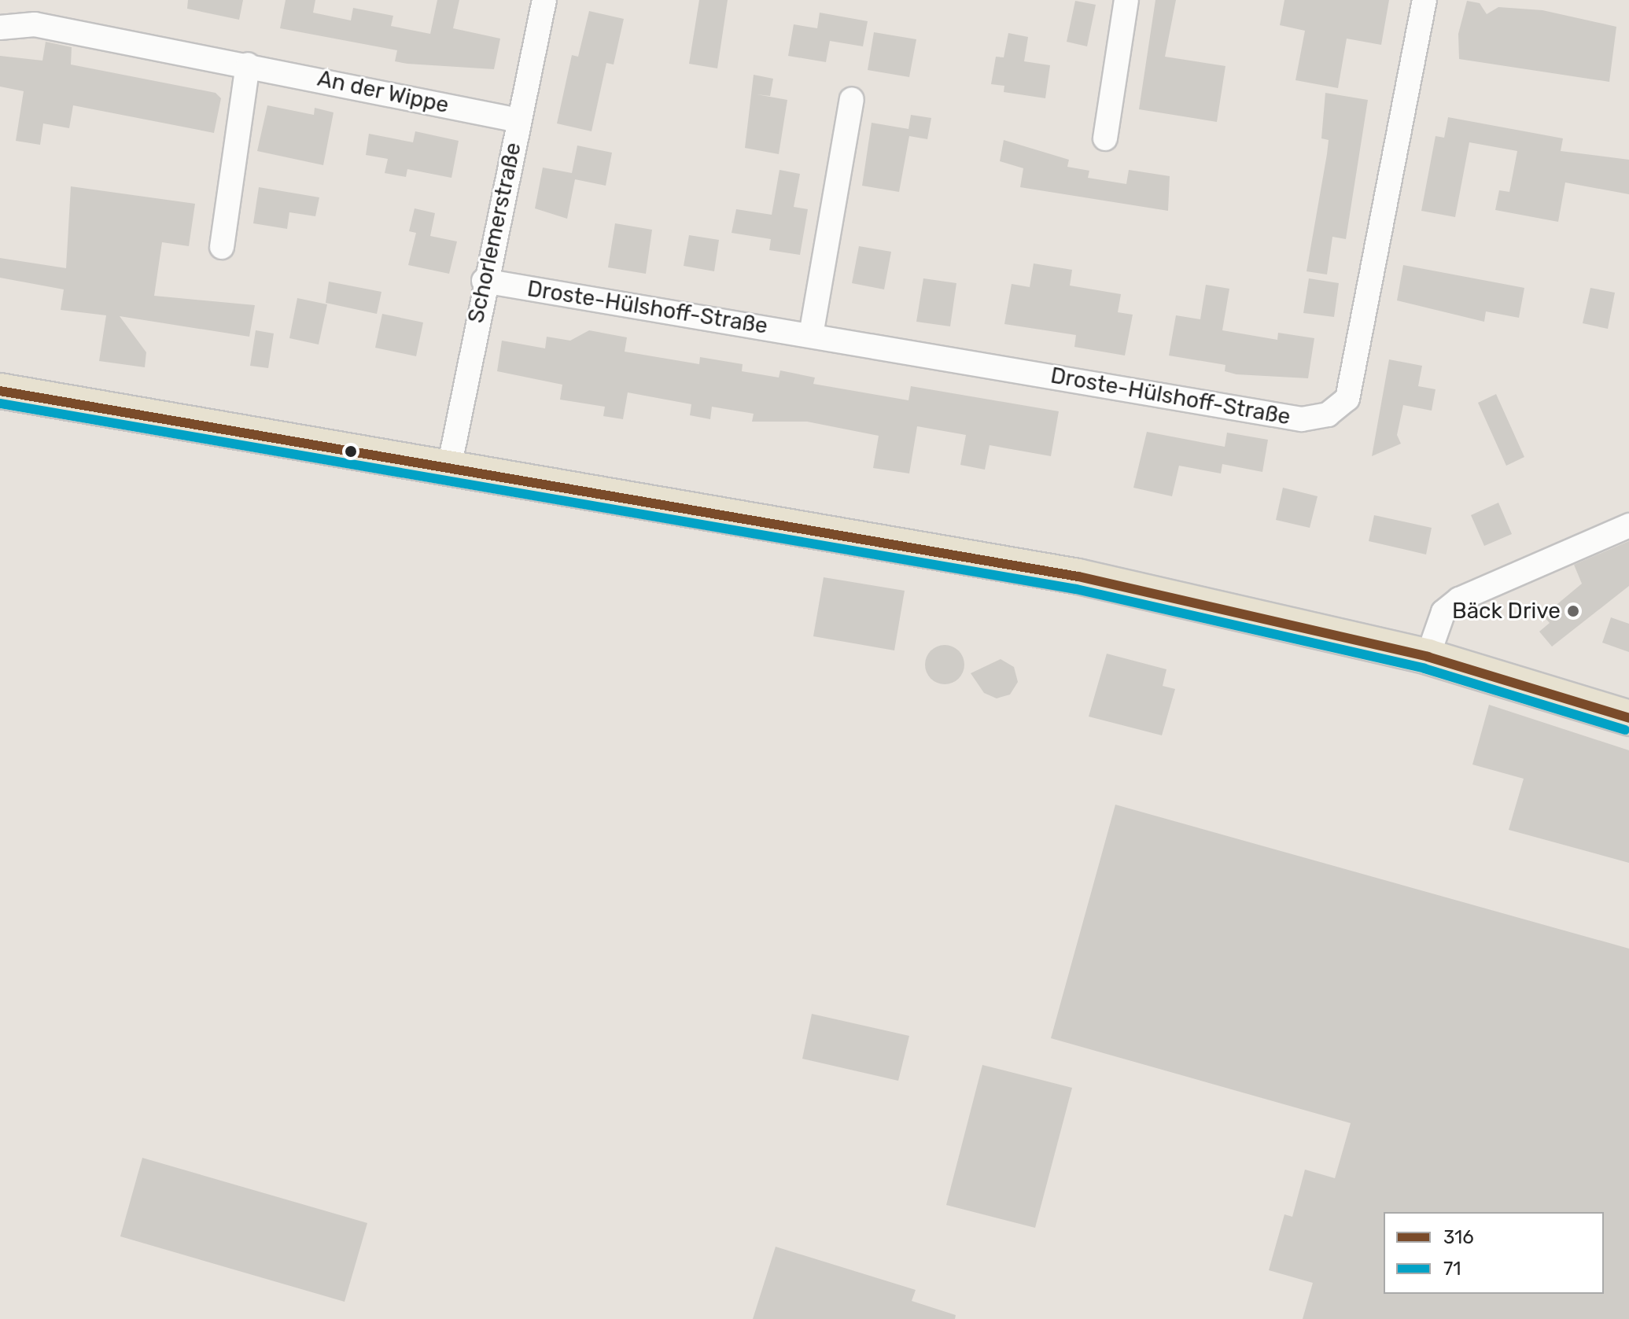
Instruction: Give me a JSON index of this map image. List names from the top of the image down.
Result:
{
  "streets": {
    "street": ["An der Wippe", "Schorlemerstraße", "Droste-Hülshoff-Straße"]
  },
  "crossings": [
    ["An der Wippe", "Schorlemerstraße"],
    ["Schorlemerstraße", "Droste-Hülshoff-Straße"]
  ],
  "places": ["Bäck Drive"],
  "lines": ["transit line 316", "transit line 71"],
  "legend": ["316", "71"]
}
